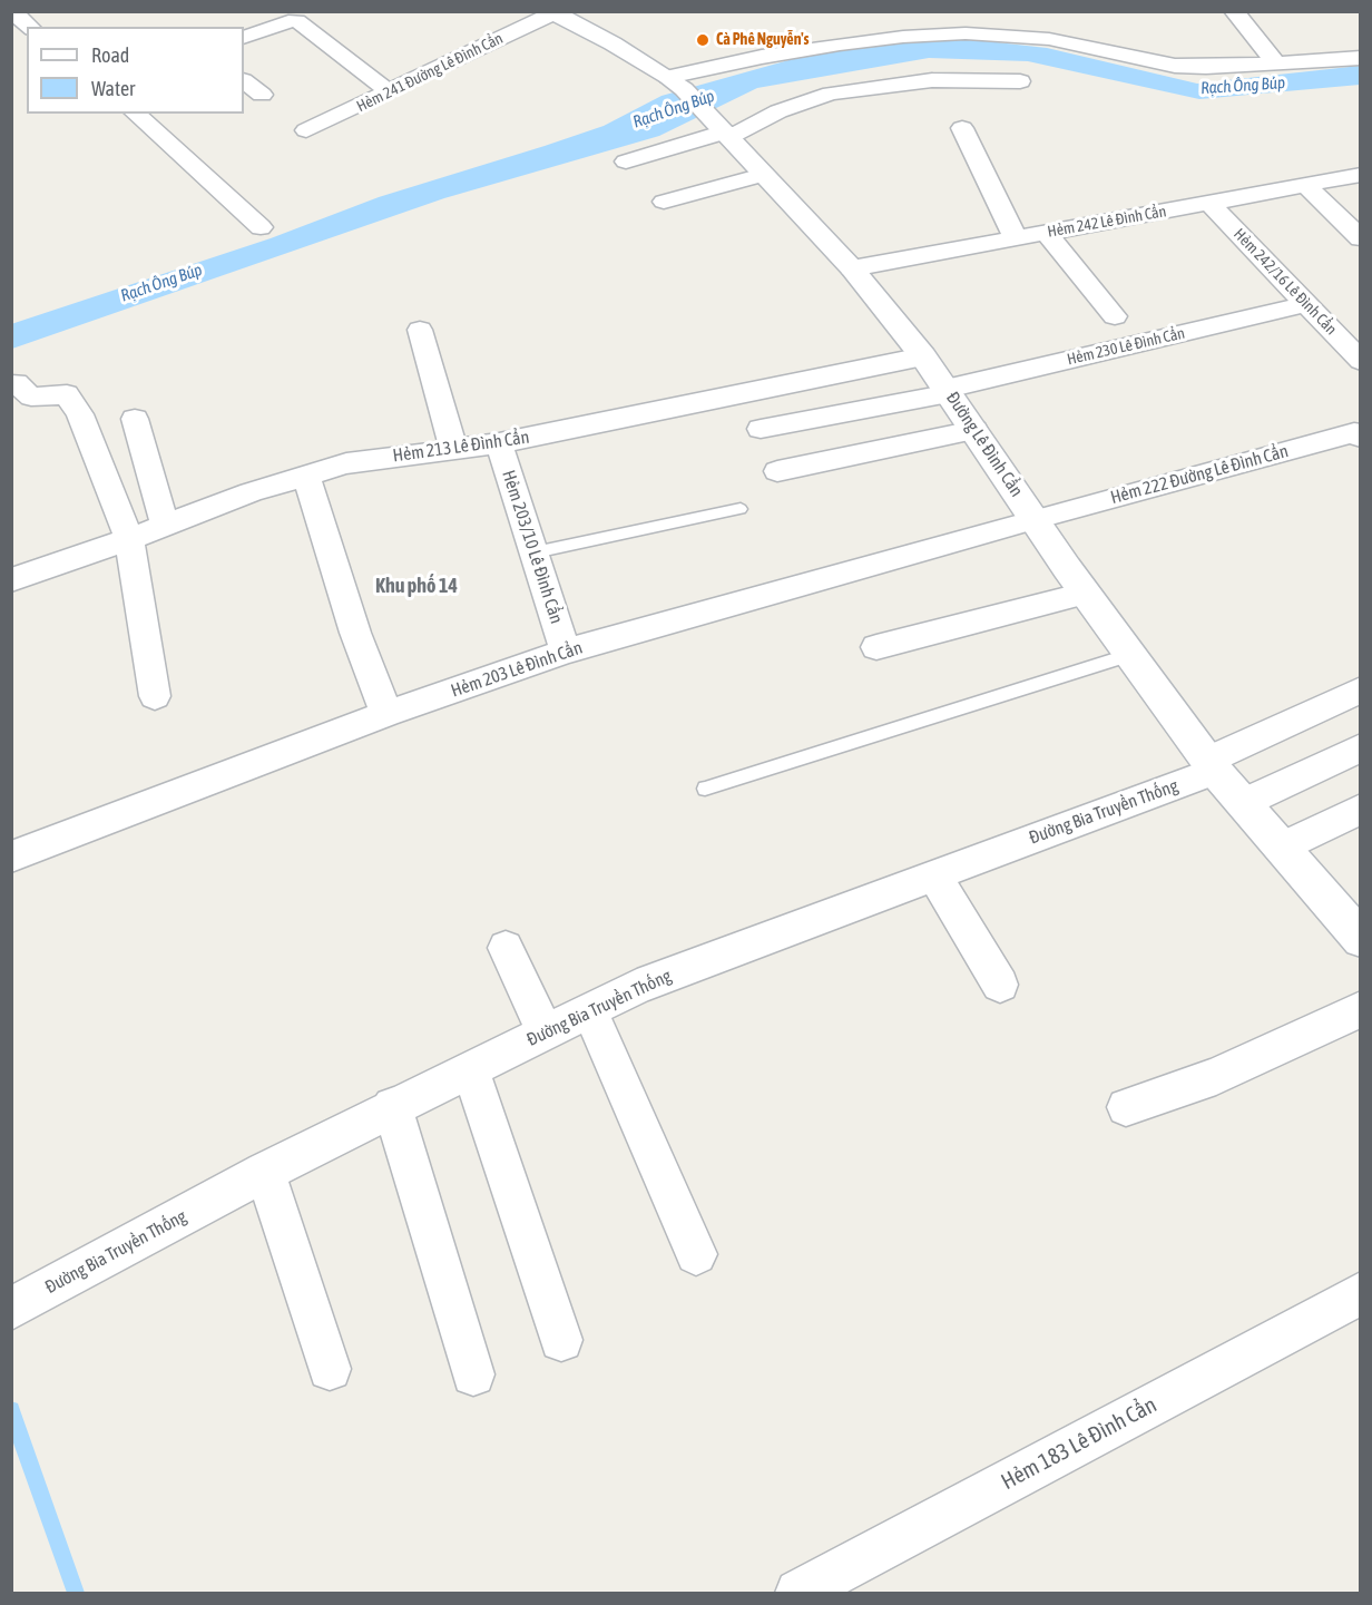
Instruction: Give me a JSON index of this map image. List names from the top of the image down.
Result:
{
  "streets": {
    "street": [
      "Hẻm 241 Đường Lê Đình Cẩn",
      "Hẻm 242 Lê Đình Cẩn",
      "Hẻm 242/16 Lê Đình Cẩn",
      "Hẻm 230 Lê Đình Cẩn",
      "Đường Lê Đình Cẩn",
      "Hẻm 213 Lê Đình Cẩn",
      "Hẻm 222 Đường Lê Đình Cẩn",
      "Hẻm 203/10 Lê Đình Cẩn",
      "Hẻm 203 Lê Đình Cẩn",
      "Đường Bia Truyền Thống",
      "Hẻm 183 Lê Đình Cẩn"
    ]
  },
  "crossings": [
    ["Hẻm 241 Đường Lê Đình Cẩn", "Đường Lê Đình Cẩn"],
    ["Hẻm 242 Lê Đình Cẩn", "Hẻm 242/16 Lê Đình Cẩn"],
    ["Hẻm 242 Lê Đình Cẩn", "Đường Lê Đình Cẩn"],
    ["Hẻm 242/16 Lê Đình Cẩn", "Hẻm 230 Lê Đình Cẩn"],
    ["Hẻm 230 Lê Đình Cẩn", "Đường Lê Đình Cẩn"],
    ["Đường Lê Đình Cẩn", "Hẻm 213 Lê Đình Cẩn"],
    ["Đường Lê Đình Cẩn", "Hẻm 222 Đường Lê Đình Cẩn"],
    ["Đường Lê Đình Cẩn", "Hẻm 203 Lê Đình Cẩn"],
    ["Đường Lê Đình Cẩn", "Đường Bia Truyền Thống"],
    ["Hẻm 213 Lê Đình Cẩn", "Hẻm 203/10 Lê Đình Cẩn"],
    ["Hẻm 222 Đường Lê Đình Cẩn", "Hẻm 203 Lê Đình Cẩn"],
    ["Hẻm 203/10 Lê Đình Cẩn", "Hẻm 203 Lê Đình Cẩn"]
  ],
  "districts": ["Khu phố 14"],
  "water": ["Rạch Ông Búp"],
  "places": ["Cà Phê Nguyễn's"],
  "legend": ["Road", "Water"]
}
